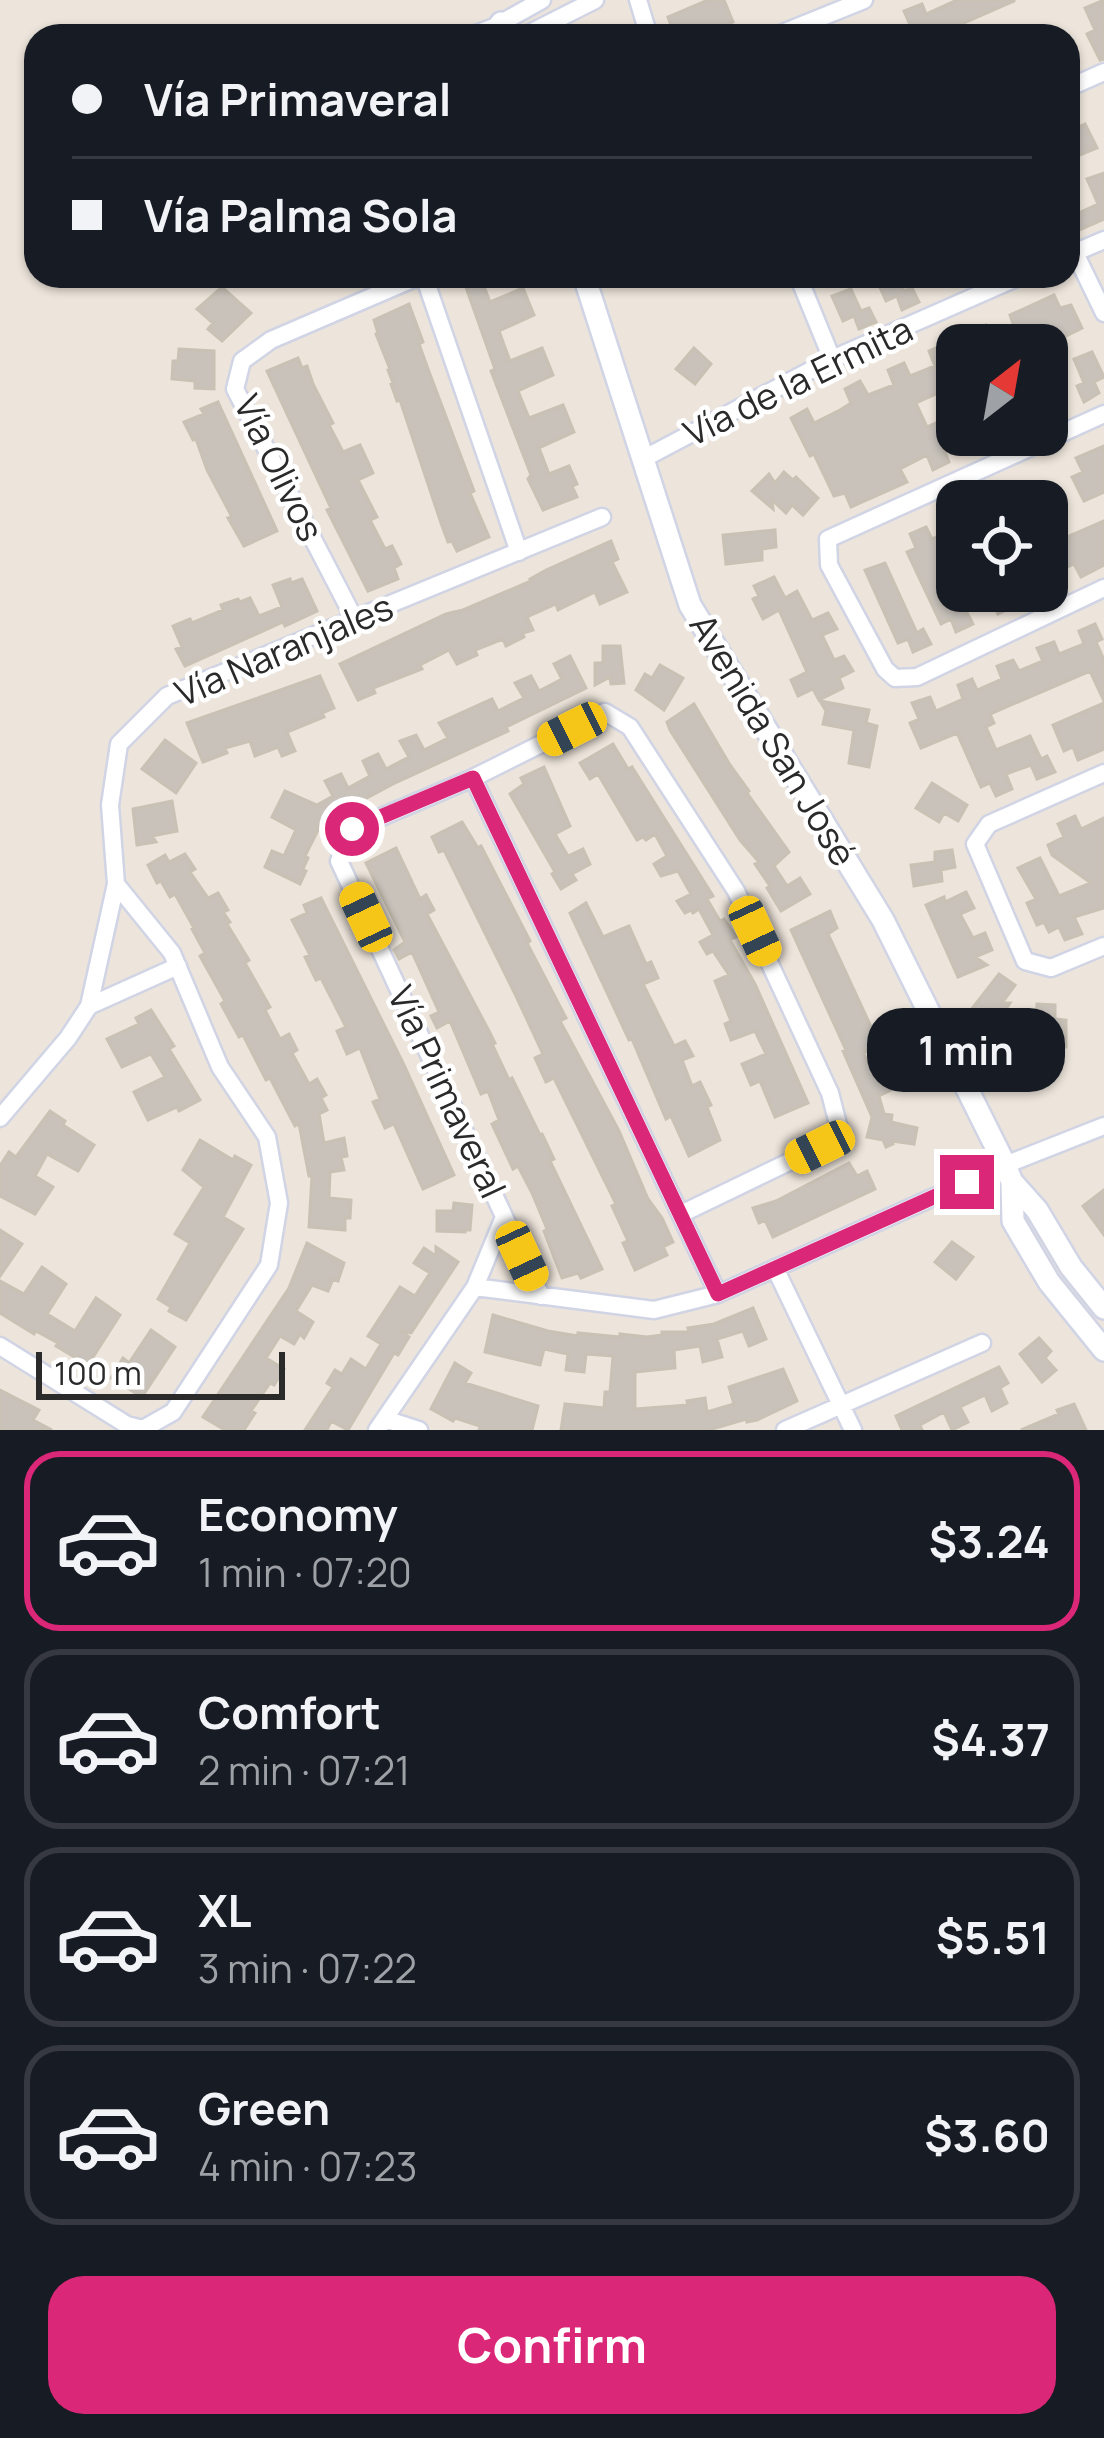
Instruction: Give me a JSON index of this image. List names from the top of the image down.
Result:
{
  "streets": {
    "street": [
      "Vía de la Ermita",
      "Vía Olivos",
      "Vía Naranjales",
      "Avenida San José",
      "Vía Primaveral"
    ]
  },
  "crossings": [
    ["Vía de la Ermita", "Avenida San José"],
    ["Vía Olivos", "Vía Naranjales"]
  ],
  "scale_bar": "100 m",
  "north": "top right",
  "page": {
    "banner": ["Vía Primaveral", "Vía Palma Sola"],
    "bubble": "1 min",
    "scale": "100 m",
    "list": [
      {
        "name": "Economy",
        "note": "1 min · 07:20",
        "value": "$3.24"
      },
      {
        "name": "Comfort",
        "note": "2 min · 07:21",
        "value": "$4.37"
      },
      {
        "name": "XL",
        "note": "3 min · 07:22",
        "value": "$5.51"
      },
      {
        "name": "Green",
        "note": "4 min · 07:23",
        "value": "$3.60"
      }
    ],
    "buttons": "Confirm"
  }
}
